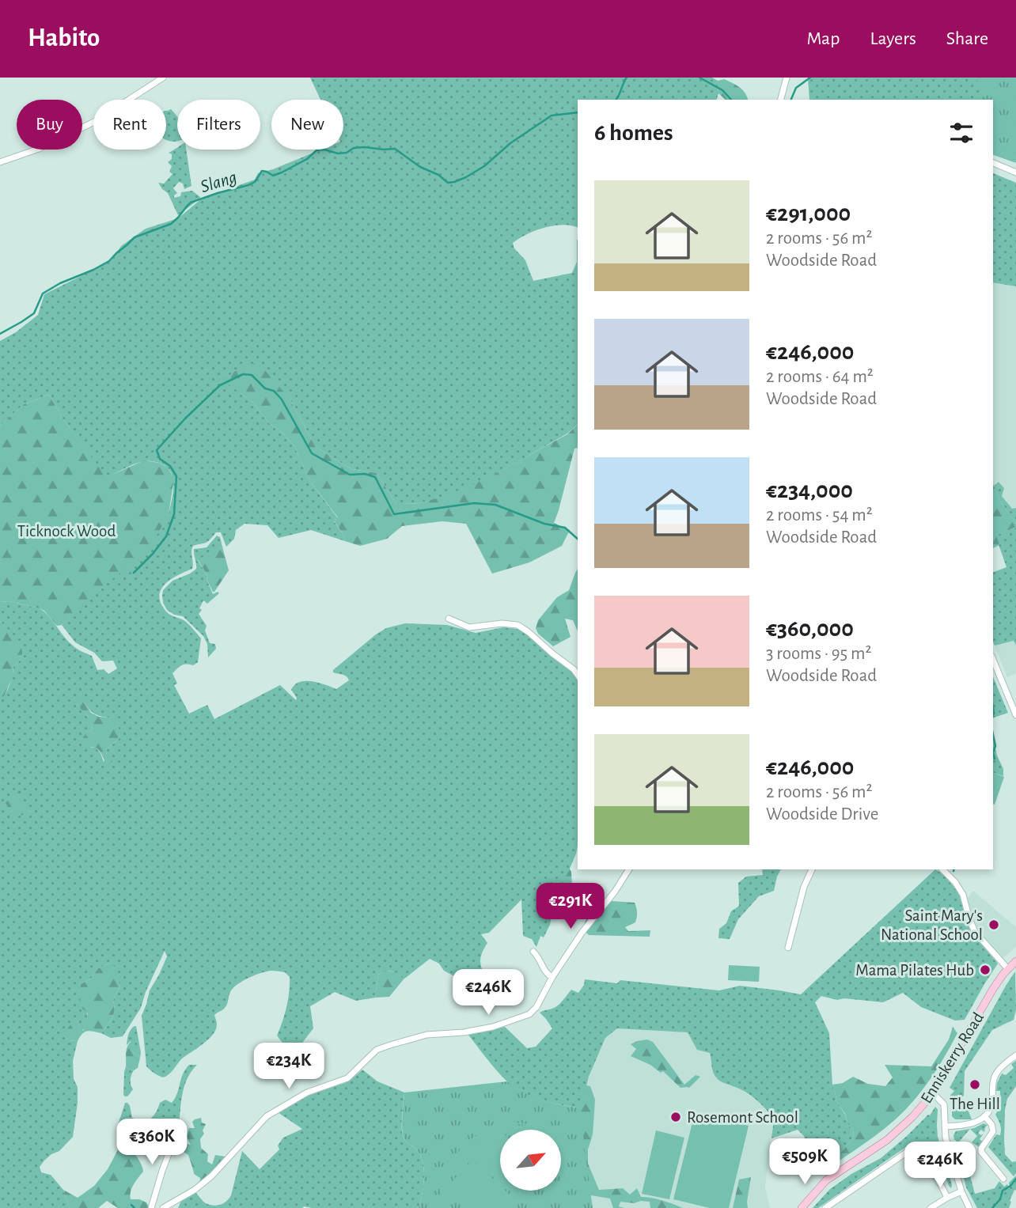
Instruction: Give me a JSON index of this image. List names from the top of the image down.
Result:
{
  "streets": {
    "main road": ["Enniskerry Road"]
  },
  "water": ["Slang"],
  "parks": ["Ticknock Wood"],
  "places": [
    "Saint Mary's National School",
    "Mama Pilates Hub",
    "The Hill",
    "Rosemont School"
  ],
  "north": "top right",
  "page": {
    "header": "Habito",
    "nav": ["Map", "Layers", "Share"],
    "chip": [
      "Buy",
      "Rent",
      "Filters",
      "New"
    ],
    "heading": "6 homes",
    "list": [
      {
        "name": "€291,000",
        "note": "2 rooms · 56 m² · Woodside Road"
      },
      {
        "name": "€246,000",
        "note": "2 rooms · 64 m² · Woodside Road"
      },
      {
        "name": "€234,000",
        "note": "2 rooms · 54 m² · Woodside Road"
      },
      {
        "name": "€360,000",
        "note": "3 rooms · 95 m² · Woodside Road"
      },
      {
        "name": "€246,000",
        "note": "2 rooms · 56 m² · Woodside Drive"
      }
    ],
    "price": [
      "€291K",
      "€246K",
      "€234K",
      "€360K",
      "€509K",
      "€246K"
    ]
  }
}
